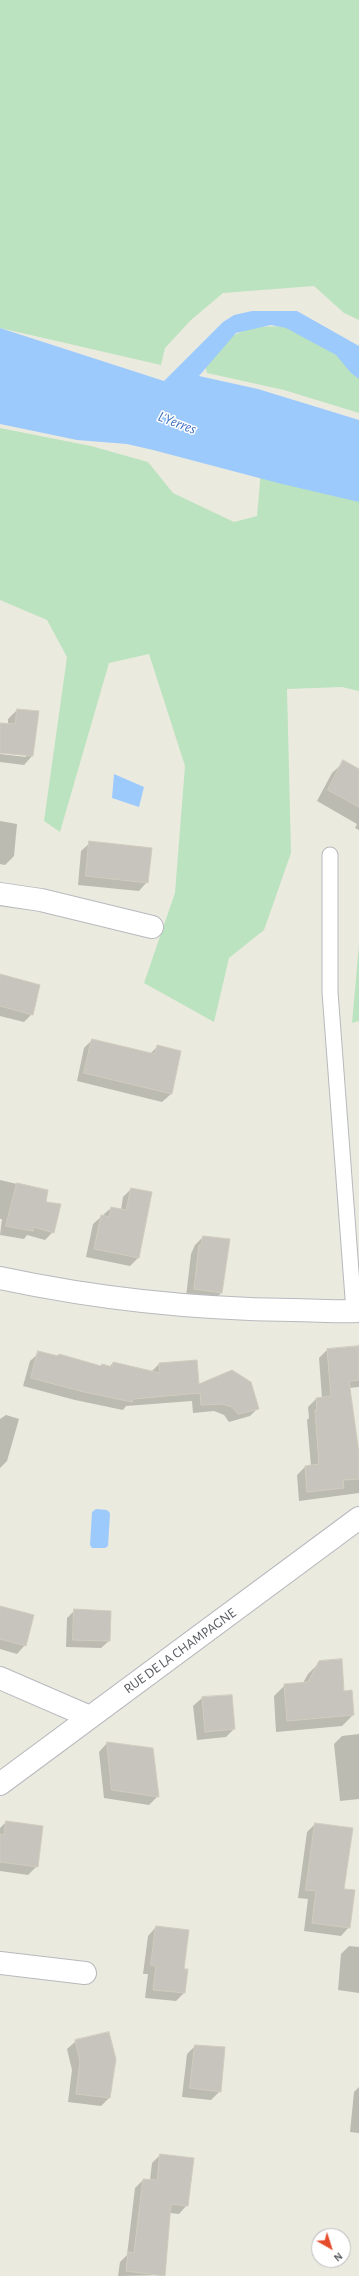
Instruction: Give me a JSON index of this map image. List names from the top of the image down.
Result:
{
  "streets": {
    "street": ["RUE DE LA CHAMPAGNE"]
  },
  "water": ["L'Yerres"],
  "north": "bottom right"
}
